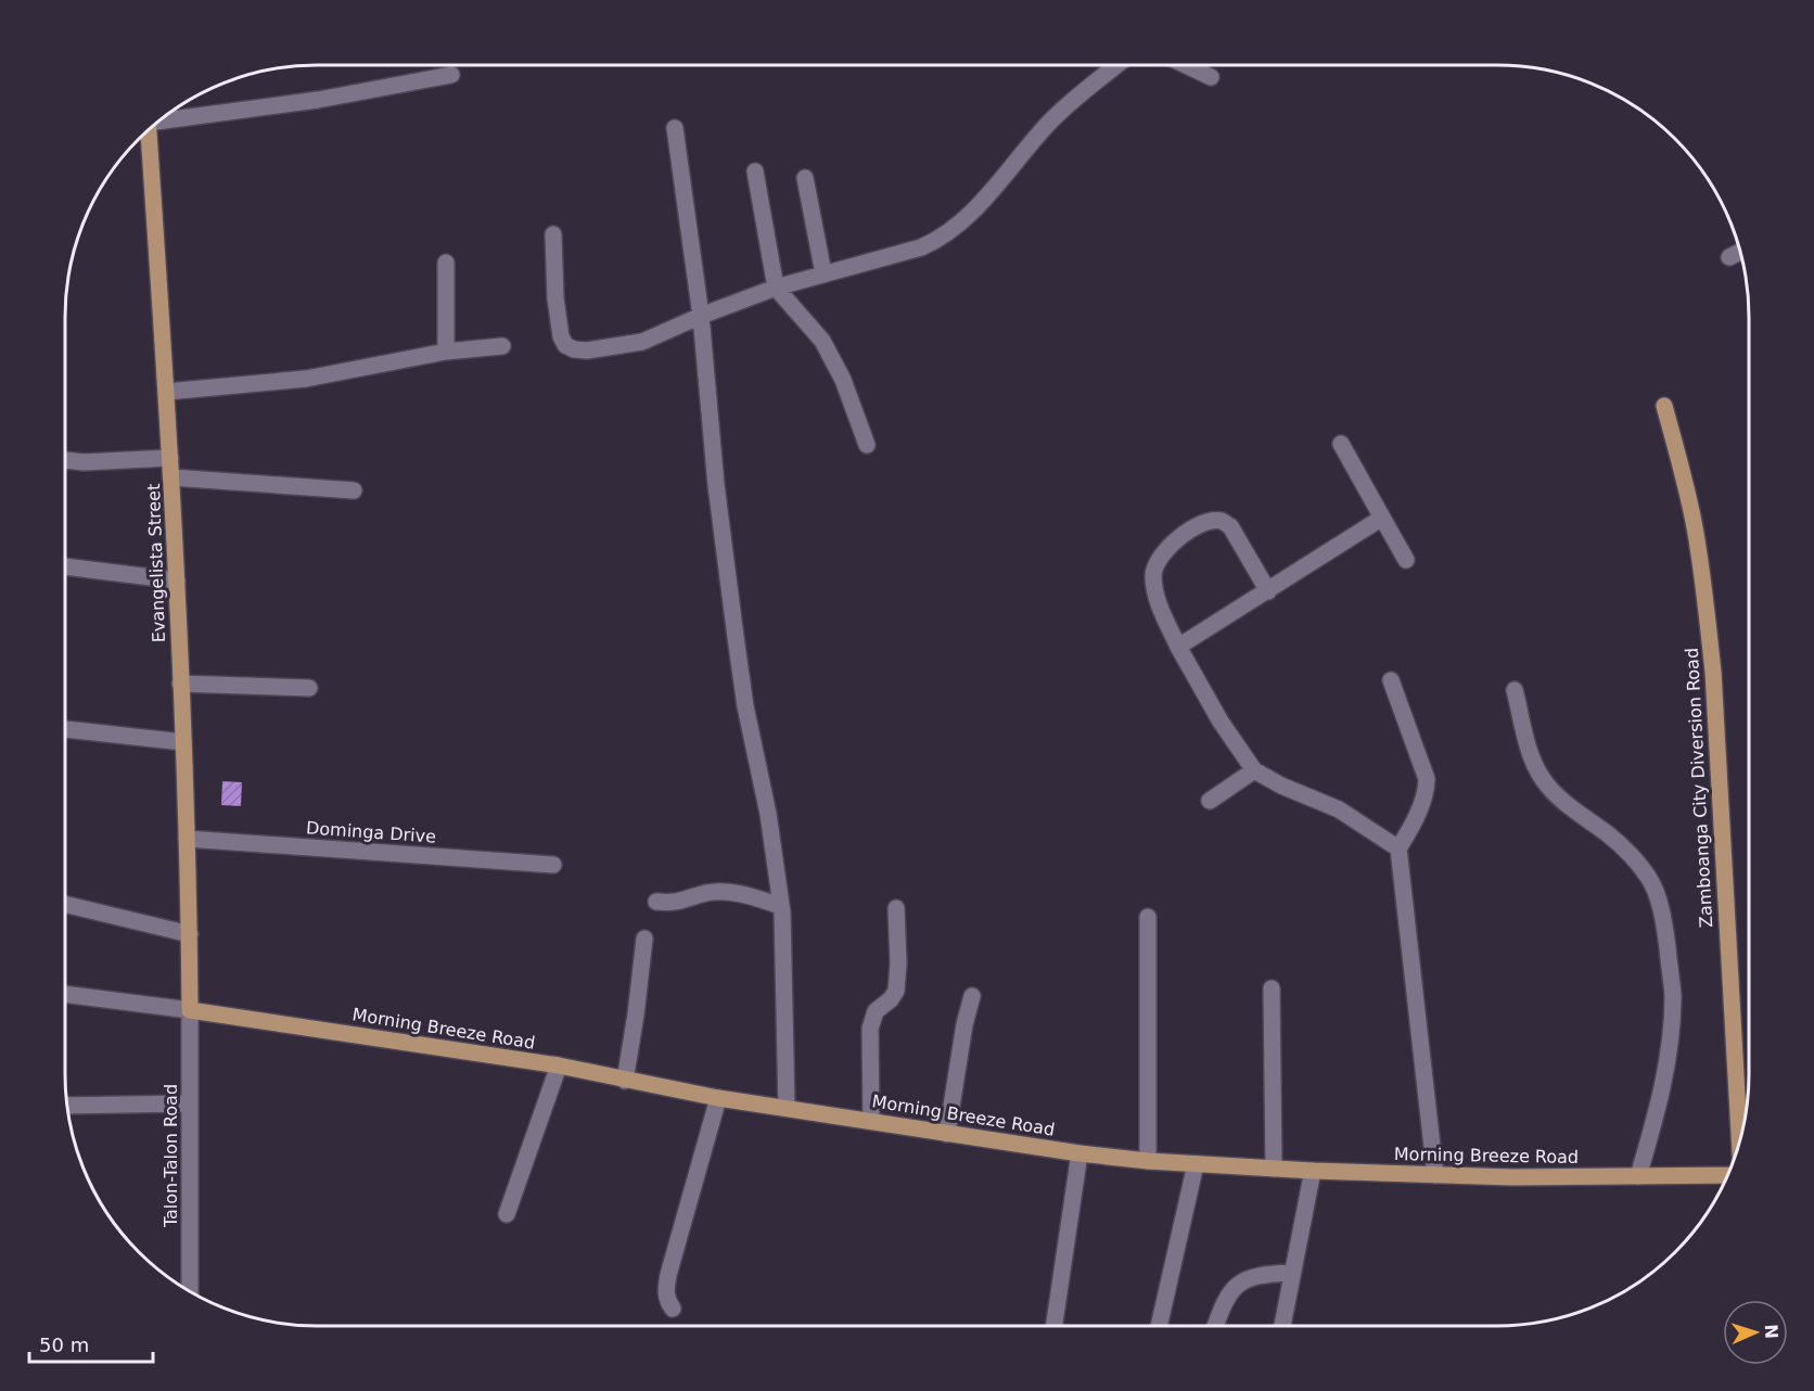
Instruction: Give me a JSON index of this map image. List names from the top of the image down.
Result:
{
  "streets": {
    "main road": ["Evangelista Street", "Zamboanga City Diversion Road", "Morning Breeze Road"],
    "street": ["Dominga Drive", "Talon-Talon Road"]
  },
  "crossings": [
    ["Evangelista Street", "Dominga Drive"],
    ["Evangelista Street", "Morning Breeze Road"],
    ["Evangelista Street", "Talon-Talon Road"],
    ["Morning Breeze Road", "Talon-Talon Road"]
  ],
  "scale_bar": "50 m",
  "north": "right"
}
